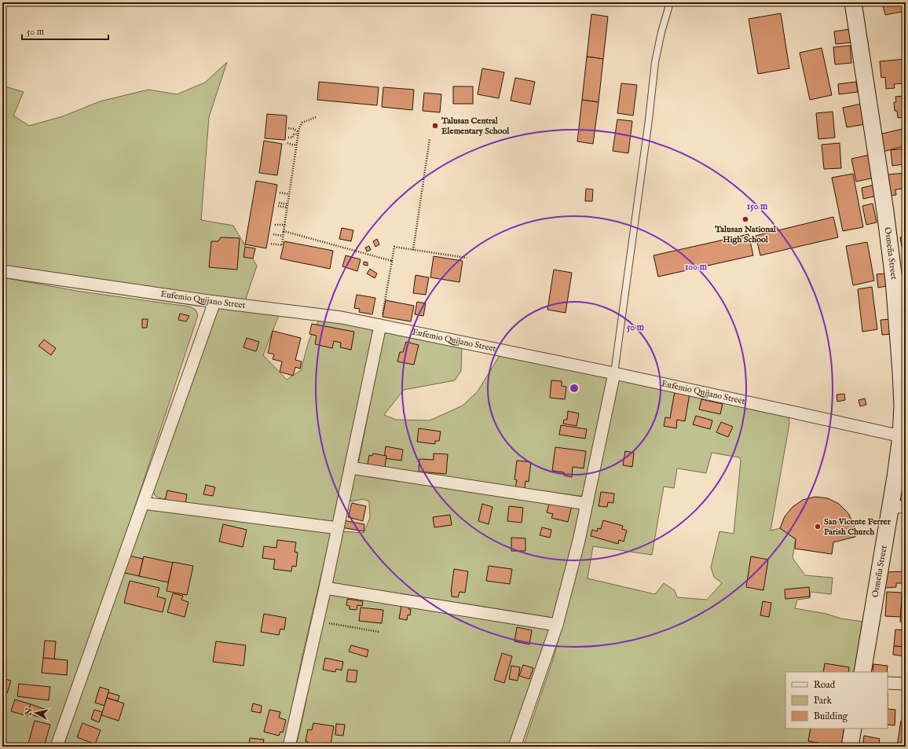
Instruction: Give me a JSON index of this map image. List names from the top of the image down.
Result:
{
  "streets": {
    "main road": ["Osmeña Street"],
    "street": ["Eufemio Quijano Street"]
  },
  "crossings": [
    ["Osmeña Street", "Eufemio Quijano Street"]
  ],
  "places": ["Talusan Central Elementary School", "Talusan National High School", "San Vicente Ferrer Parish Church"],
  "legend": ["Road", "Park", "Building"],
  "scale_bar": "50 m",
  "north": "left",
  "rings": ["150 m", "100 m", "50 m"]
}
